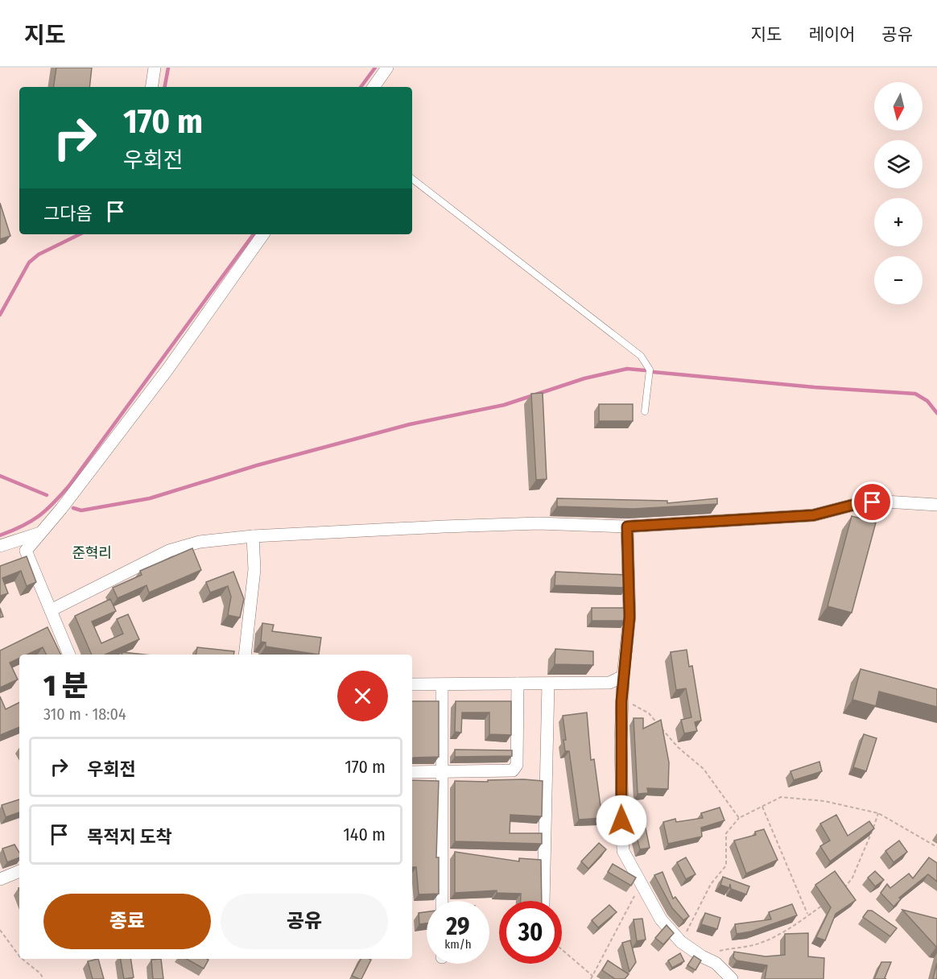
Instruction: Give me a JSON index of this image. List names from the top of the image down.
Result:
{
  "districts": ["준혁리"],
  "north": "bottom",
  "page": {
    "header": "지도",
    "nav": ["지도", "레이어", "공유"],
    "map_buttons": ["+", "−"],
    "turn": ["170 m", "우회전"],
    "then": "그다음",
    "heading": ["1 분", "310 m · 18:04"],
    "list": [
      {
        "name": "우회전",
        "value": "170 m"
      },
      {
        "name": "목적지 도착",
        "value": "140 m"
      }
    ],
    "buttons": ["종료", "공유"],
    "speed": "29 km/h",
    "limit": "30"
  }
}
